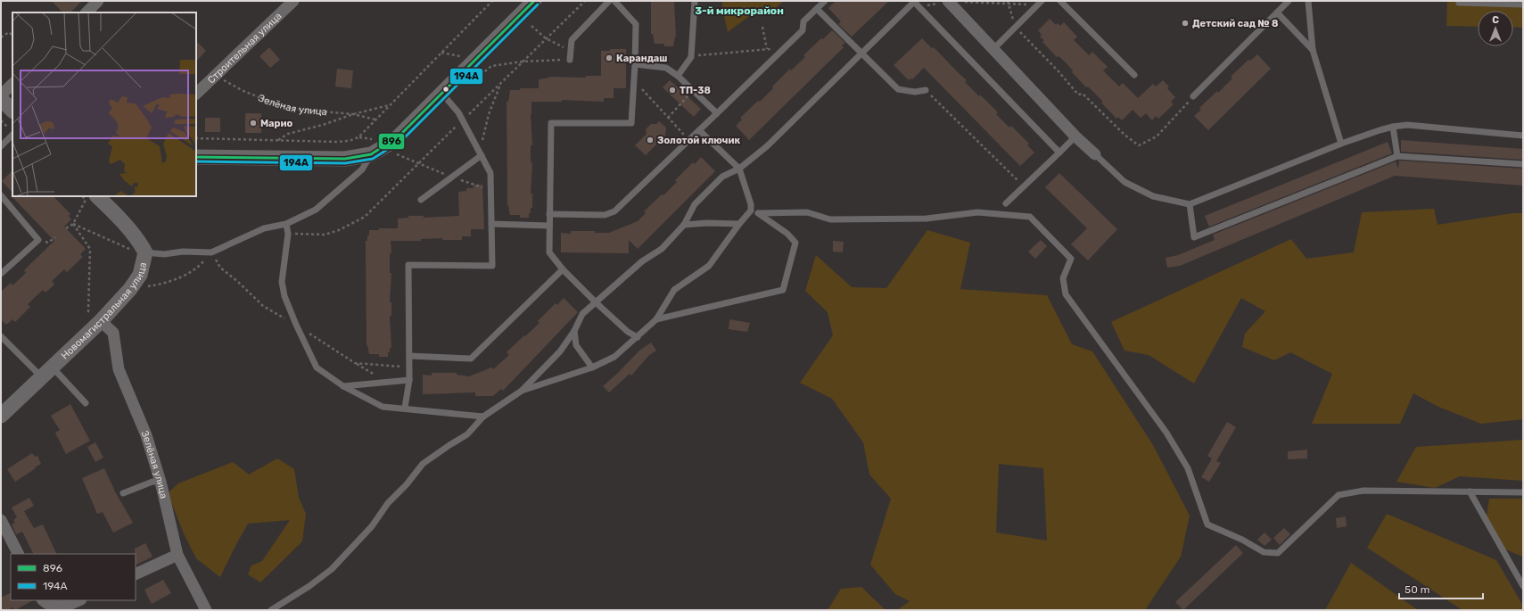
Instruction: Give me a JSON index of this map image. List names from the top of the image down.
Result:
{
  "streets": {
    "street": ["Строительная улица", "Зелёная улица", "Новомагистральная улица"]
  },
  "crossings": [
    ["Строительная улица", "Зелёная улица"],
    ["Зелёная улица", "Новомагистральная улица"]
  ],
  "districts": ["3-й микрорайон"],
  "places": [
    "Детский сад № 8",
    "Карандаш",
    "ТП-38",
    "Марио",
    "Золотой ключик"
  ],
  "lines": ["transit line 896", "transit line 194А"],
  "legend": ["896", "194А"],
  "scale_bar": "50 m",
  "north": "top"
}
